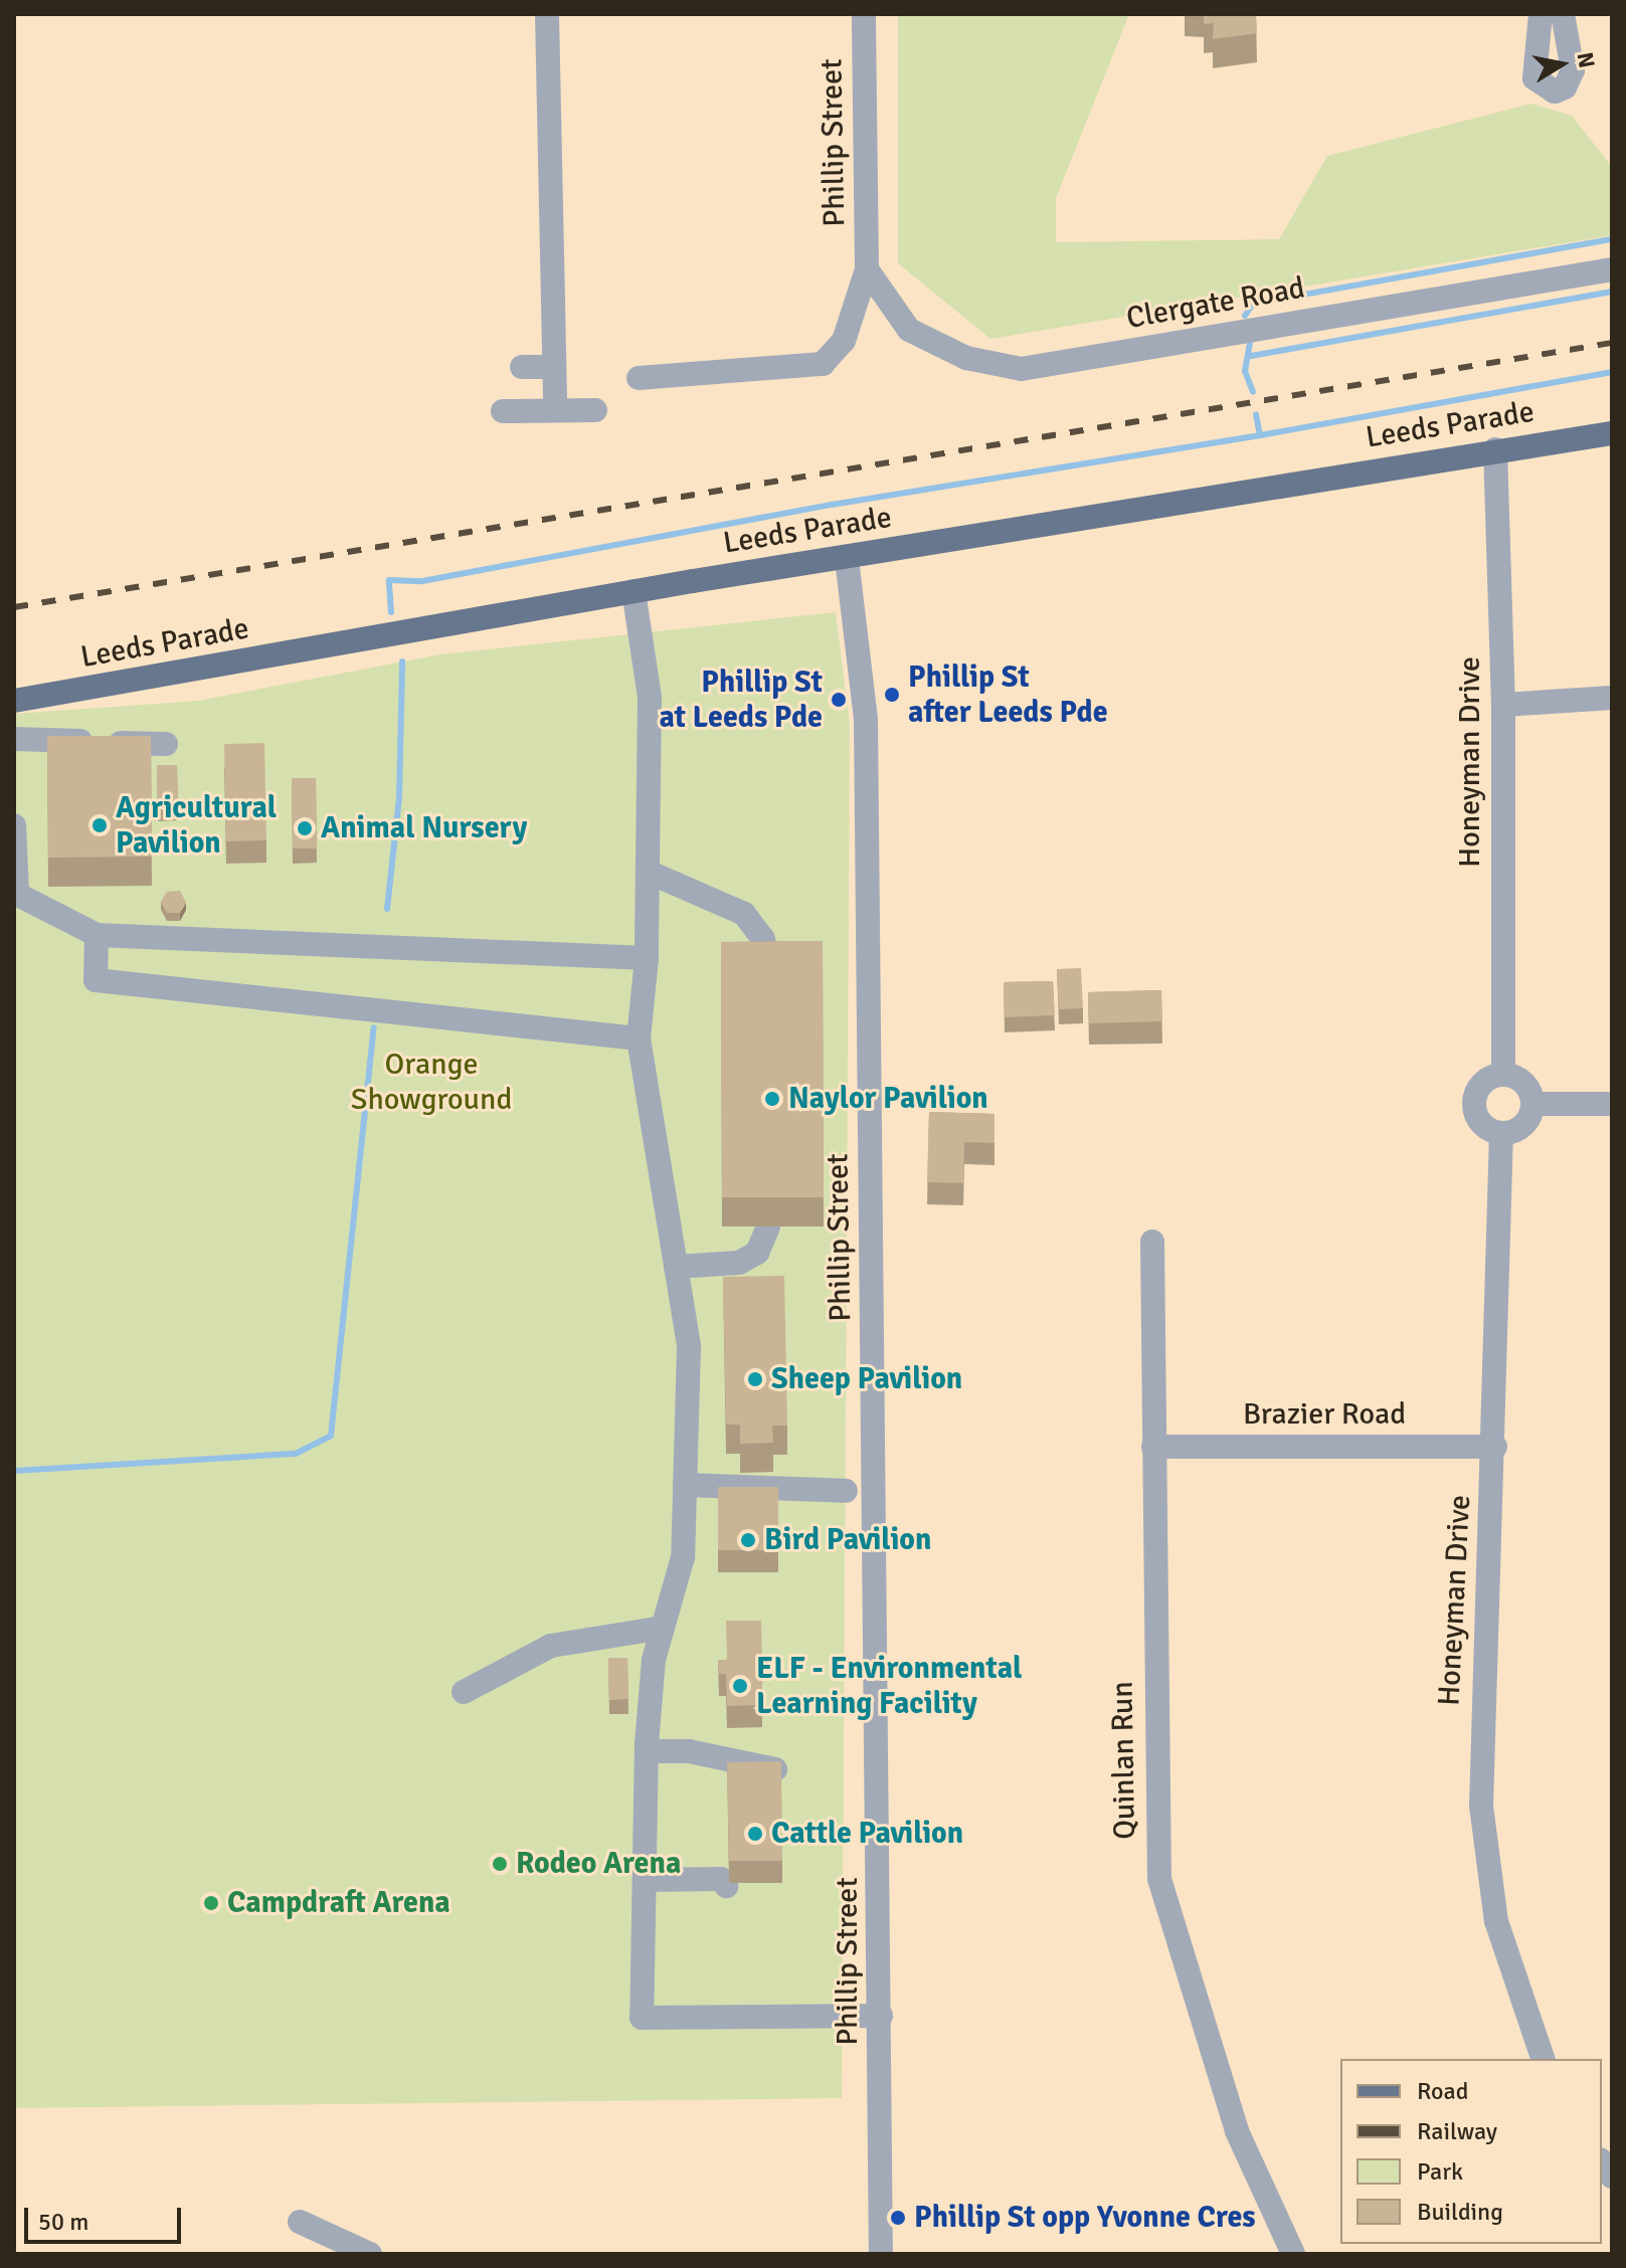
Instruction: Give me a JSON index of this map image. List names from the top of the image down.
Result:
{
  "streets": {
    "main road": ["Leeds Parade"],
    "street": [
      "Phillip Street",
      "Clergate Road",
      "Honeyman Drive",
      "Brazier Road",
      "Quinlan Run"
    ]
  },
  "crossings": [
    ["Phillip Street", "Clergate Road"],
    ["Phillip Street", "Leeds Parade"],
    ["Leeds Parade", "Honeyman Drive"],
    ["Honeyman Drive", "Brazier Road"],
    ["Brazier Road", "Quinlan Run"]
  ],
  "parks": ["Orange Showground"],
  "places": [
    "Phillip St after Leeds Pde",
    "Phillip St at Leeds Pde",
    "Agricultural Pavilion",
    "Animal Nursery",
    "Naylor Pavilion",
    "Sheep Pavilion",
    "Bird Pavilion",
    "ELF - Environmental Learning Facility",
    "Cattle Pavilion",
    "Rodeo Arena",
    "Campdraft Arena",
    "Phillip St opp Yvonne Cres"
  ],
  "legend": [
    "Road",
    "Railway",
    "Park",
    "Building"
  ],
  "scale_bar": "50 m",
  "north": "right"
}
